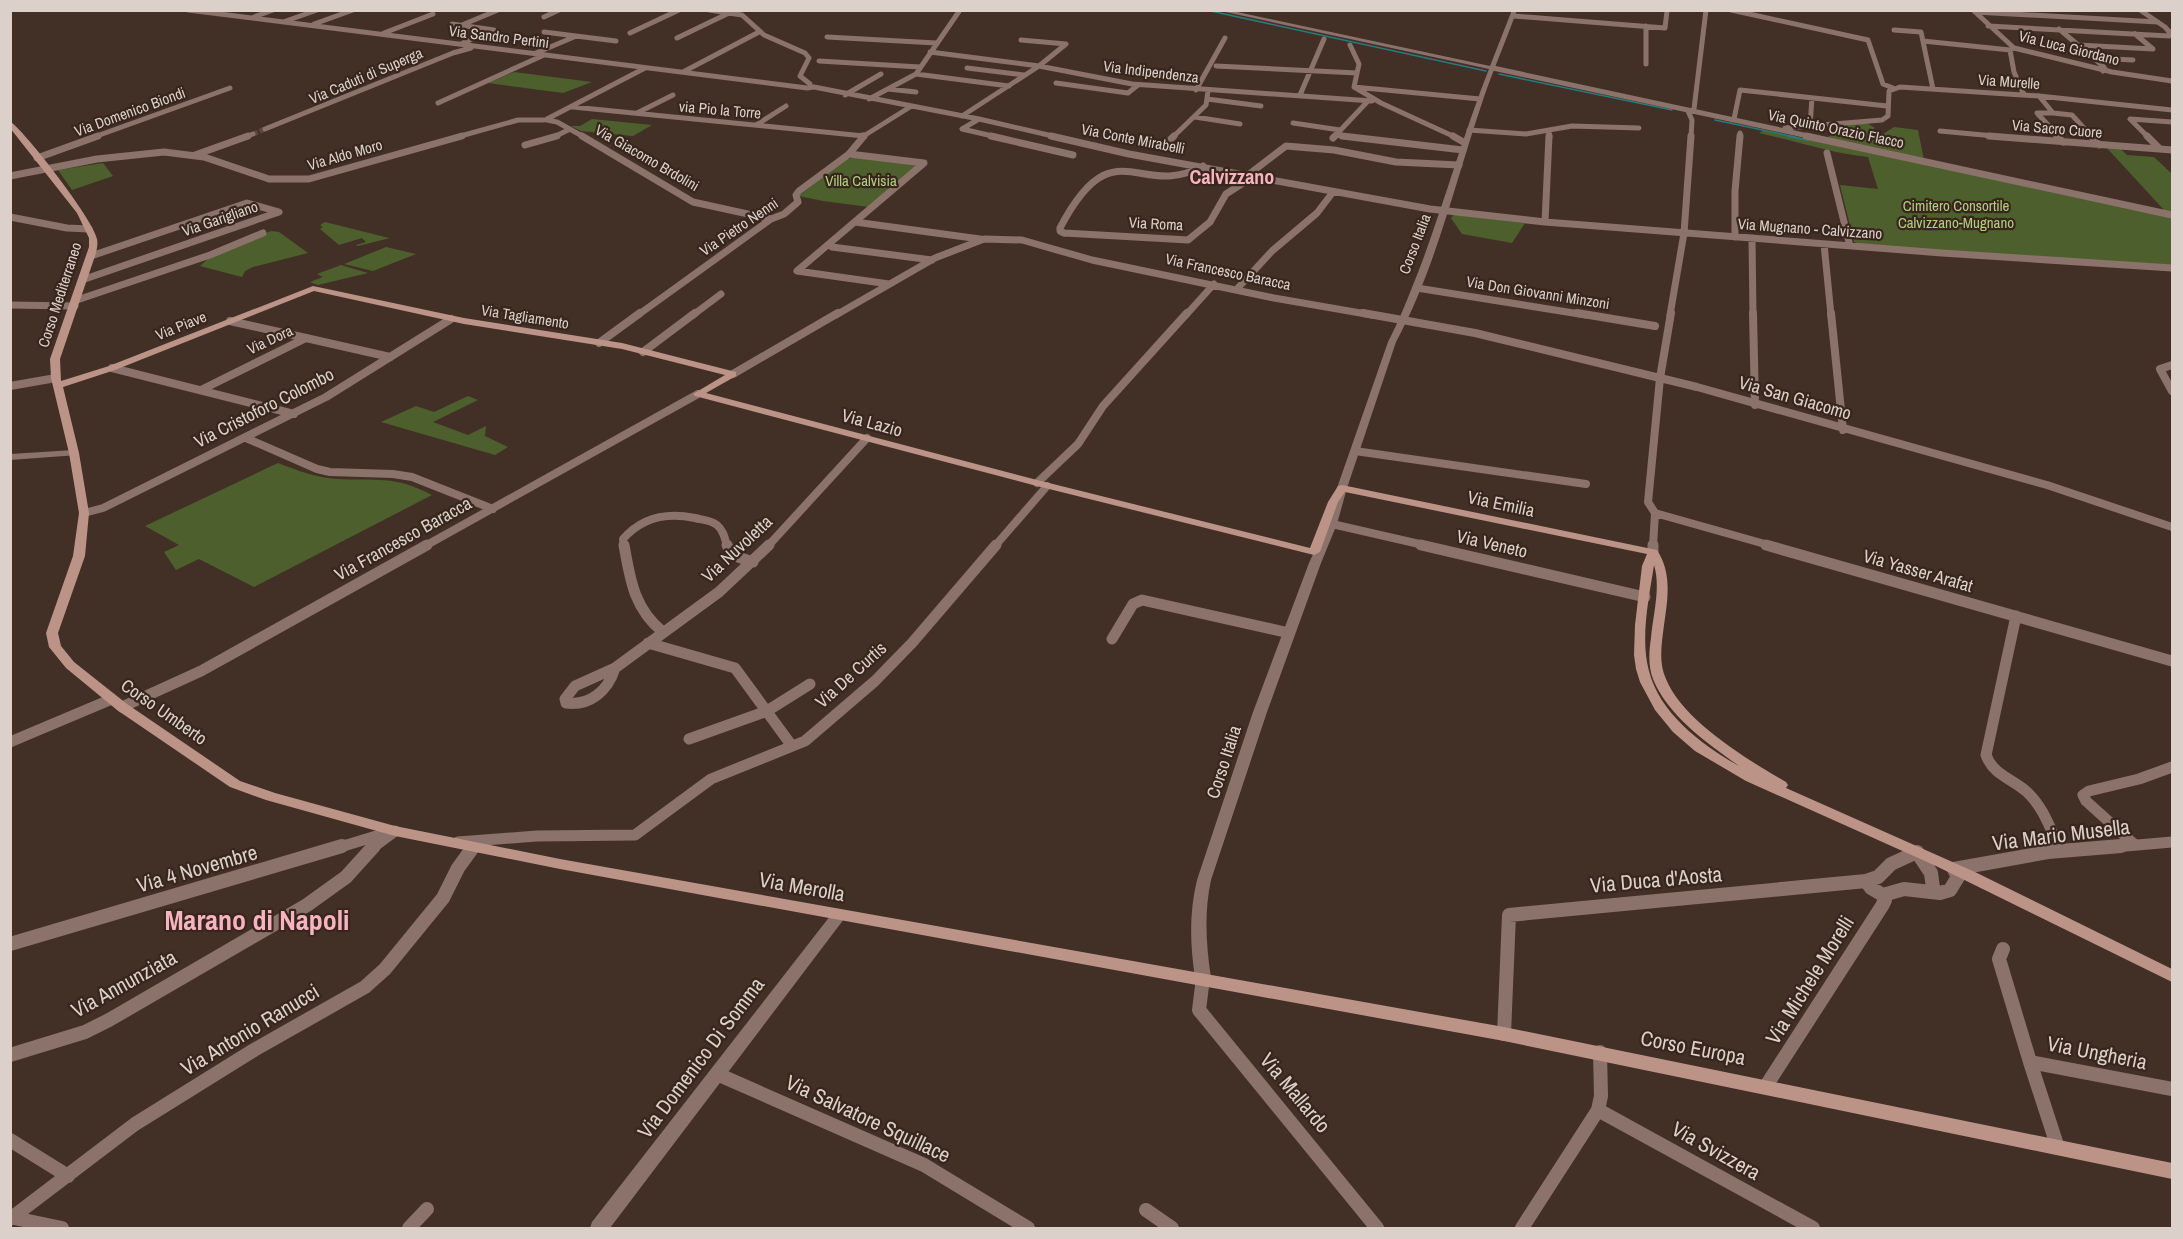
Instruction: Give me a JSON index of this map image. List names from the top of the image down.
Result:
{
  "streets": {
    "main road": [
      "Corso Italia",
      "Corso Mediterraneo",
      "Via Tagliamento",
      "Via Piave",
      "Via Lazio",
      "Via Emilia",
      "Corso Umberto",
      "Via Merolla",
      "Corso Europa"
    ],
    "street": [
      "Via Sandro Pertini",
      "Via Luca Giordano",
      "Via Indipendenza",
      "Via Caduti di Superga",
      "Via Murelle",
      "via Pio la Torre",
      "Via Domenico Biondi",
      "Via Quinto Orazio Flacco",
      "Via Sacro Cuore",
      "Via Conte Mirabelli",
      "Via Aldo Moro",
      "Via Giacomo Brdolini",
      "Via Garigliano",
      "Via Roma",
      "Via Pietro Nenni",
      "Via Mugnano - Calvizzano",
      "Via Francesco Baracca",
      "Via Don Giovanni Minzoni",
      "Via Dora",
      "Via San Giacomo",
      "Via Cristoforo Colombo",
      "Via Veneto",
      "Via Nuvoletta",
      "Via Yasser Arafat",
      "Via De Curtis",
      "Via Mario Musella",
      "Via 4 Novembre",
      "Via Duca d'Aosta",
      "Via Michele Morelli",
      "Via Annunziata",
      "Via Antonio Ranucci",
      "Via Ungheria",
      "Via Domenico Di Somma",
      "Via Mallardo",
      "Via Salvatore Squillace",
      "Via Svizzera"
    ]
  },
  "crossings": [
    ["Via Sandro Pertini", "Via Caduti di Superga"],
    ["Via Sandro Pertini", "Via Conte Mirabelli"],
    ["Via Sandro Pertini", "Via Aldo Moro"],
    ["via Pio la Torre", "Via Aldo Moro"],
    ["via Pio la Torre", "Via Pietro Nenni"],
    ["Via Domenico Biondi", "Corso Mediterraneo"],
    ["Via Conte Mirabelli", "Via Roma"],
    ["Via Conte Mirabelli", "Via Pietro Nenni"],
    ["Via Conte Mirabelli", "Via Mugnano - Calvizzano"],
    ["Via Conte Mirabelli", "Corso Italia"],
    ["Via Aldo Moro", "Via Giacomo Brdolini"],
    ["Via Aldo Moro", "Corso Mediterraneo"],
    ["Via Giacomo Brdolini", "Via Pietro Nenni"],
    ["Via Garigliano", "Corso Mediterraneo"],
    ["Via Roma", "Corso Italia"],
    ["Via Pietro Nenni", "Via Tagliamento"],
    ["Via Mugnano - Calvizzano", "Corso Italia"],
    ["Corso Italia", "Via Francesco Baracca"],
    ["Corso Italia", "Via Don Giovanni Minzoni"],
    ["Corso Italia", "Via San Giacomo"],
    ["Corso Italia", "Via Lazio"],
    ["Corso Italia", "Via Emilia"],
    ["Corso Italia", "Via Veneto"],
    ["Corso Italia", "Via Merolla"],
    ["Corso Italia", "Corso Europa"],
    ["Corso Italia", "Via Mallardo"],
    ["Via Francesco Baracca", "Via San Giacomo"],
    ["Via Francesco Baracca", "Via Lazio"],
    ["Via Francesco Baracca", "Corso Umberto"],
    ["Corso Mediterraneo", "Via Piave"],
    ["Corso Mediterraneo", "Via Cristoforo Colombo"],
    ["Corso Mediterraneo", "Corso Umberto"],
    ["Via Tagliamento", "Via Piave"],
    ["Via Tagliamento", "Via Cristoforo Colombo"],
    ["Via Dora", "Via Cristoforo Colombo"],
    ["Via Cristoforo Colombo", "Corso Umberto"],
    ["Via Lazio", "Via Nuvoletta"],
    ["Via Lazio", "Via De Curtis"],
    ["Via De Curtis", "Via Merolla"],
    ["Corso Umberto", "Via 4 Novembre"],
    ["Corso Umberto", "Via Merolla"],
    ["Corso Umberto", "Via Annunziata"],
    ["Via 4 Novembre", "Via Merolla"],
    ["Via 4 Novembre", "Via Annunziata"],
    ["Via Duca d'Aosta", "Corso Europa"],
    ["Via Merolla", "Via Annunziata"],
    ["Via Merolla", "Via Antonio Ranucci"],
    ["Via Merolla", "Corso Europa"],
    ["Via Merolla", "Via Domenico Di Somma"],
    ["Via Merolla", "Via Mallardo"],
    ["Via Michele Morelli", "Corso Europa"],
    ["Corso Europa", "Via Ungheria"],
    ["Corso Europa", "Via Mallardo"],
    ["Via Domenico Di Somma", "Via Salvatore Squillace"]
  ],
  "districts": ["Calvizzano", "Marano di Napoli"],
  "parks": ["Villa Calvisia", "Cimitero Consortile Calvizzano-Mugnano"]
}
